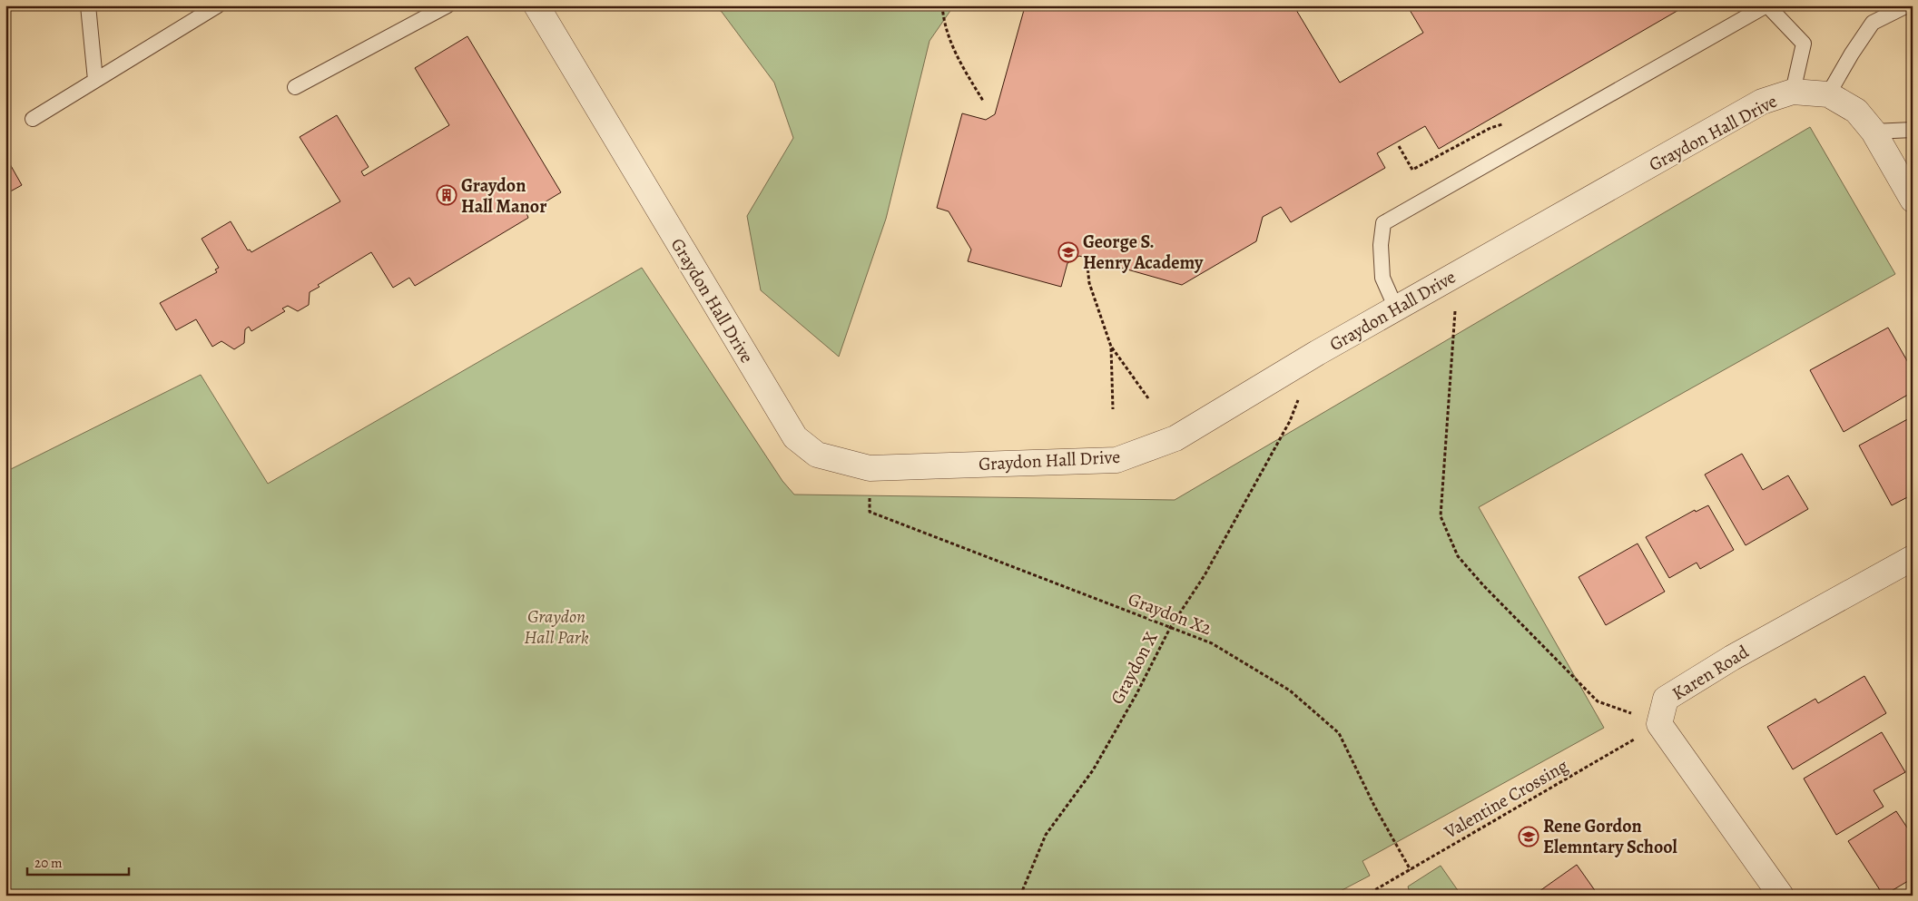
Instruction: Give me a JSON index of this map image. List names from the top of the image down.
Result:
{
  "streets": {
    "street": ["Graydon Hall Drive", "Karen Road"],
    "path": ["Graydon X2", "Graydon X", "Valentine Crossing"]
  },
  "crossings": [
    ["Graydon Hall Drive", "Graydon X2"],
    ["Graydon X2", "Graydon X"],
    ["Graydon X2", "Valentine Crossing"],
    ["Karen Road", "Valentine Crossing"]
  ],
  "parks": ["Graydon Hall Park"],
  "places": {
    "building": ["Graydon Hall Manor"],
    "school or university": ["George S. Henry Academy", "Rene Gordon Elemntary School"]
  },
  "scale_bar": "20 m"
}
